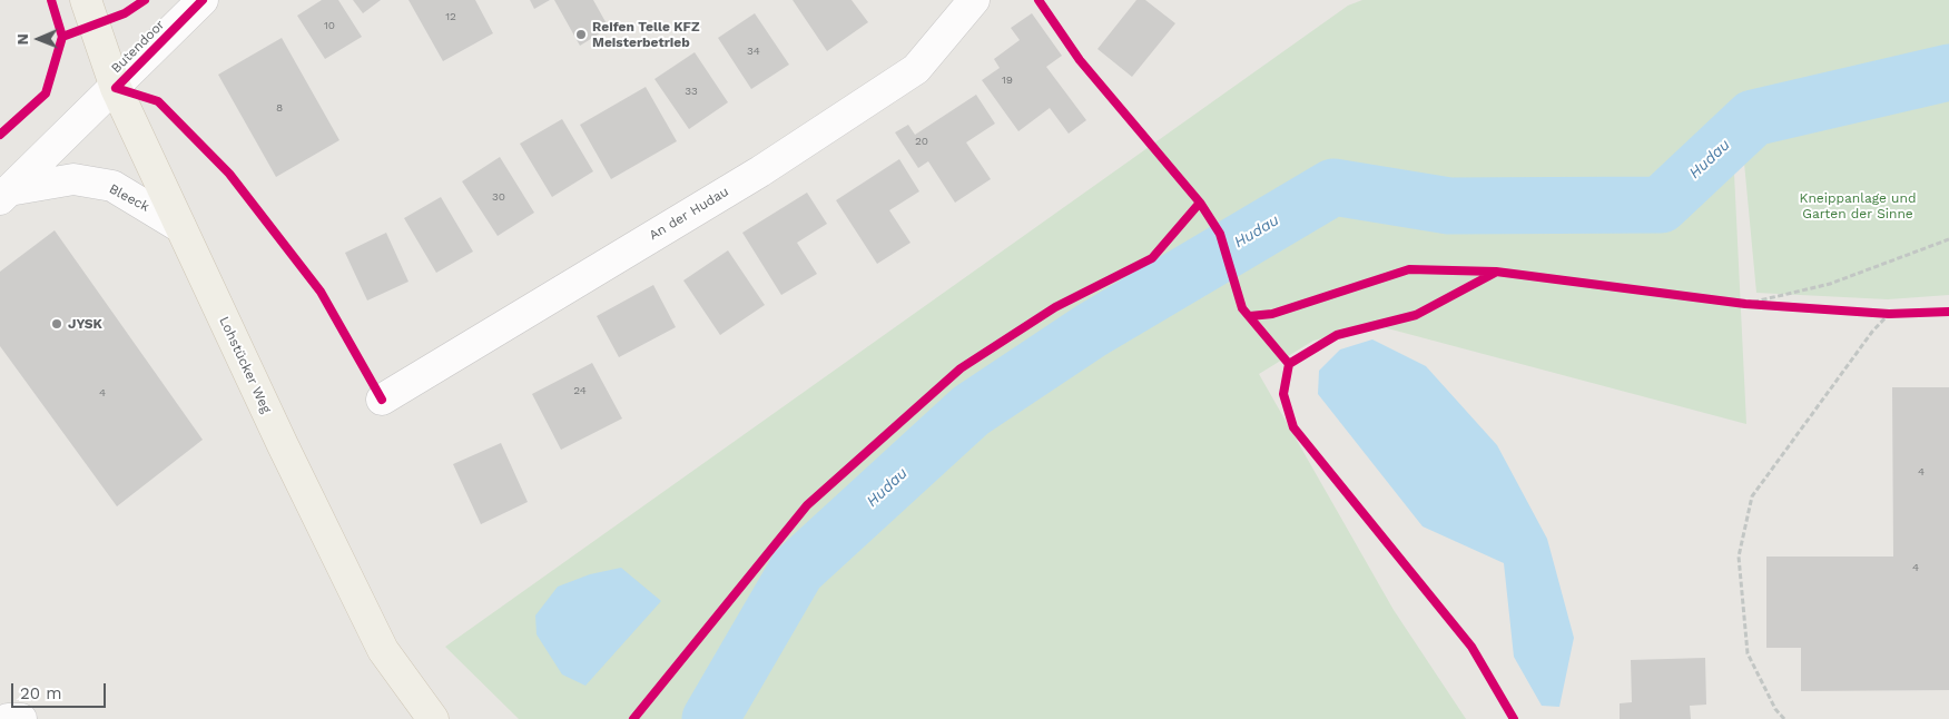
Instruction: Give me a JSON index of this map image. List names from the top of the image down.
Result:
{
  "streets": {
    "main road": ["Lohstücker Weg"],
    "street": ["Butendoor", "Bleeck", "An der Hudau"]
  },
  "crossings": [
    ["Butendoor", "Bleeck"],
    ["Butendoor", "Lohstücker Weg"],
    ["Bleeck", "Lohstücker Weg"]
  ],
  "water": ["Hudau"],
  "parks": ["Kneippanlage und Garten der Sinne"],
  "places": ["Reifen Telle KFZ Meisterbetrieb", "JYSK"],
  "house_numbers": [
    "12",
    "10",
    "34",
    "19",
    "33",
    "8",
    "20",
    "30",
    "24",
    "4",
    "4",
    "4"
  ],
  "scale_bar": "20 m",
  "north": "left"
}
